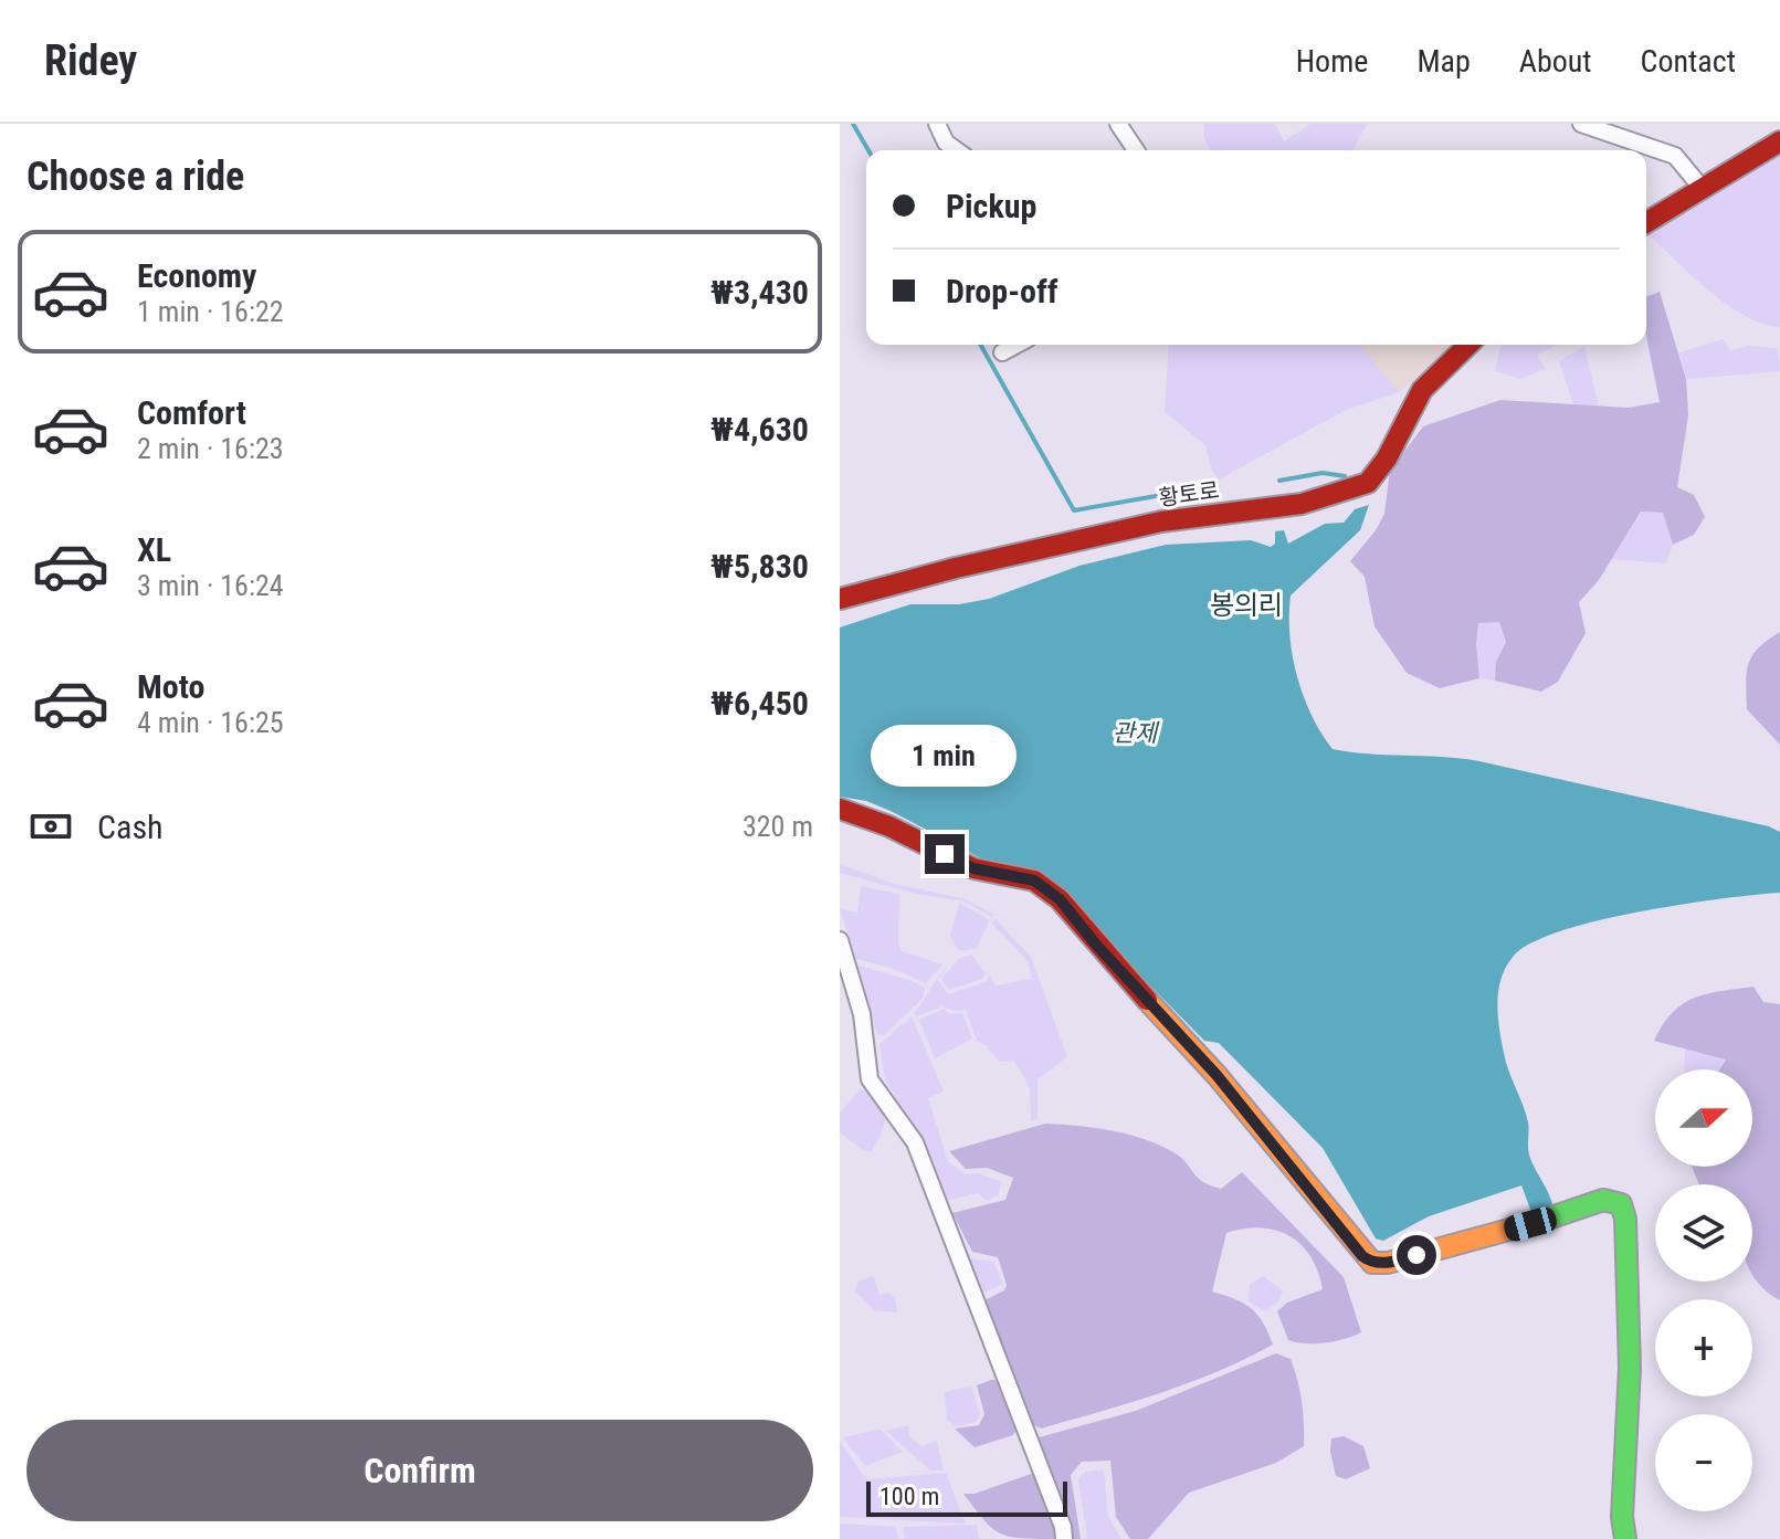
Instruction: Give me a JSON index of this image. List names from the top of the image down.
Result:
{
  "streets": {
    "street": ["황토로"]
  },
  "districts": ["봉의리"],
  "water": ["관제"],
  "scale_bar": "100 m",
  "north": "right",
  "page": {
    "header": "Ridey",
    "nav": [
      "Home",
      "Map",
      "About",
      "Contact"
    ],
    "heading": "Choose a ride",
    "banner": ["Pickup", "Drop-off"],
    "list": [
      {
        "name": "Economy",
        "note": "1 min · 16:22",
        "value": "₩3,430"
      },
      {
        "name": "Comfort",
        "note": "2 min · 16:23",
        "value": "₩4,630"
      },
      {
        "name": "XL",
        "note": "3 min · 16:24",
        "value": "₩5,830"
      },
      {
        "name": "Moto",
        "note": "4 min · 16:25",
        "value": "₩6,450"
      }
    ],
    "bubble": "1 min",
    "pay": ["Cash", "320 m"],
    "map_buttons": ["+", "−"],
    "buttons": "Confirm",
    "scale": "100 m"
  }
}
